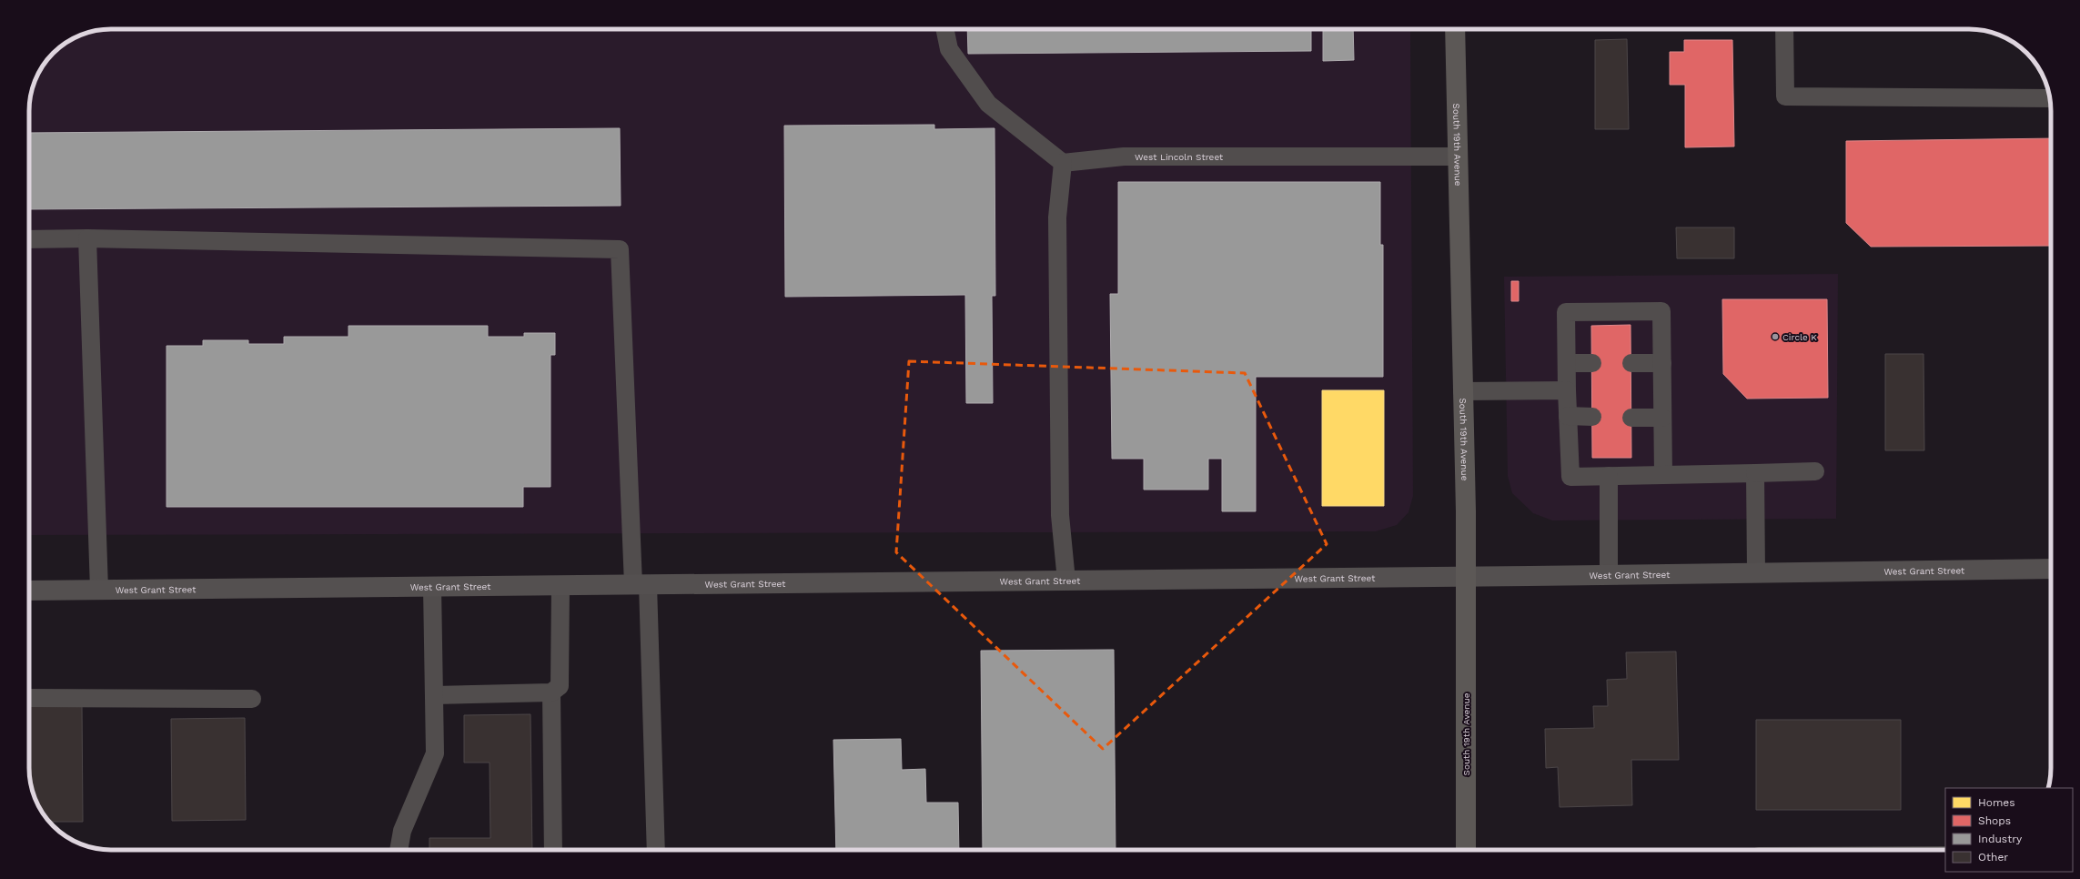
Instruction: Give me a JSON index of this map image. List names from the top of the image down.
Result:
{
  "streets": {
    "main road": ["South 19th Avenue", "West Grant Street"],
    "lane": ["West Lincoln Street"]
  },
  "crossings": [
    ["South 19th Avenue", "West Lincoln Street"],
    ["South 19th Avenue", "West Grant Street"]
  ],
  "places": ["Circle K"],
  "legend": [
    "Homes",
    "Shops",
    "Industry",
    "Other"
  ]
}
